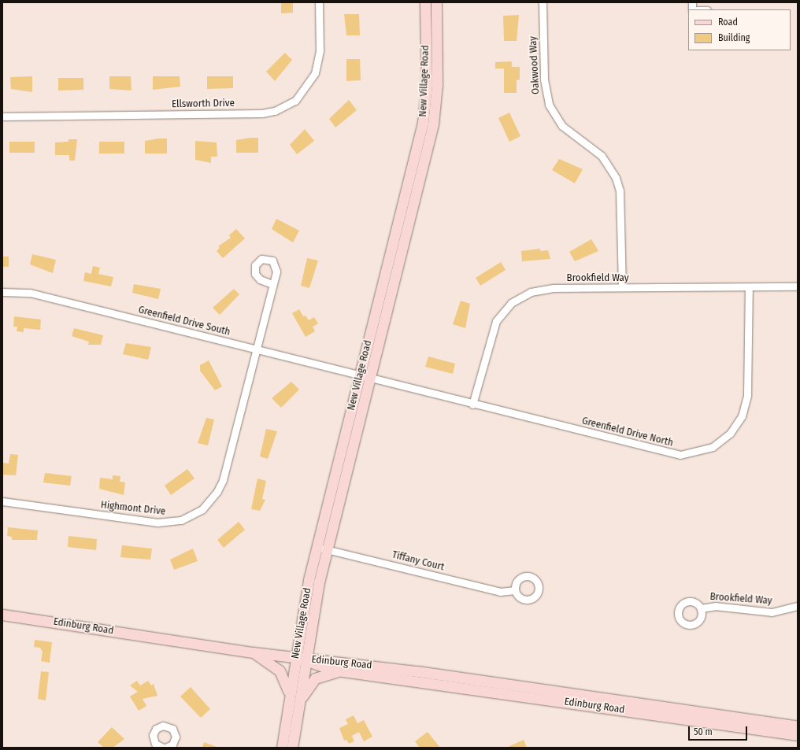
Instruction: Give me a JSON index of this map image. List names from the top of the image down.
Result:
{
  "streets": {
    "main road": ["New Village Road", "Edinburg Road"],
    "street": [
      "Oakwood Way",
      "Ellsworth Drive",
      "Brookfield Way",
      "Greenfield Drive South",
      "Greenfield Drive North",
      "Highmont Drive",
      "Tiffany Court"
    ]
  },
  "crossings": [
    ["Oakwood Way", "Brookfield Way"],
    ["New Village Road", "Greenfield Drive South"],
    ["New Village Road", "Greenfield Drive North"],
    ["New Village Road", "Tiffany Court"],
    ["New Village Road", "Edinburg Road"],
    ["Brookfield Way", "Greenfield Drive North"],
    ["Greenfield Drive South", "Greenfield Drive North"],
    ["Greenfield Drive South", "Highmont Drive"]
  ],
  "legend": ["Road", "Building"],
  "scale_bar": "50 m"
}
